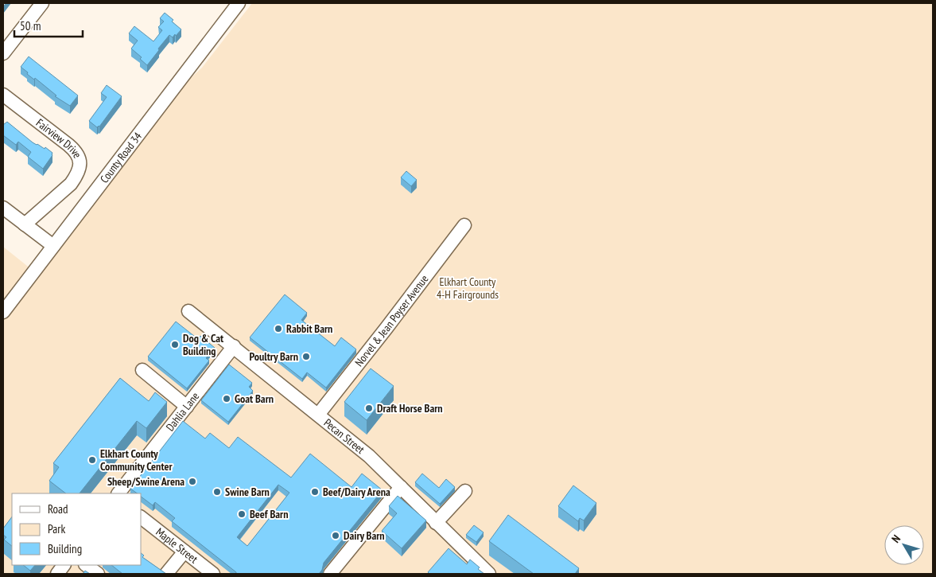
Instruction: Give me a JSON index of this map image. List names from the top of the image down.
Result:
{
  "streets": {
    "street": [
      "Fairview Drive",
      "County Road 34",
      "Norvel & Jean Poyser Avenue",
      "Dahlia Lane",
      "Pecan Street",
      "Maple Street"
    ]
  },
  "crossings": [
    ["Norvel & Jean Poyser Avenue", "Pecan Street"],
    ["Dahlia Lane", "Pecan Street"]
  ],
  "parks": ["Elkhart County 4-H Fairgrounds"],
  "places": [
    "Rabbit Barn",
    "Dog & Cat Building",
    "Poultry Barn",
    "Goat Barn",
    "Draft Horse Barn",
    "Elkhart County Community Center",
    "Sheep/Swine Arena",
    "Swine Barn",
    "Beef/Dairy Arena",
    "Beef Barn",
    "Dairy Barn"
  ],
  "legend": ["Road", "Park", "Building"],
  "scale_bar": "50 m",
  "north": "top left"
}
